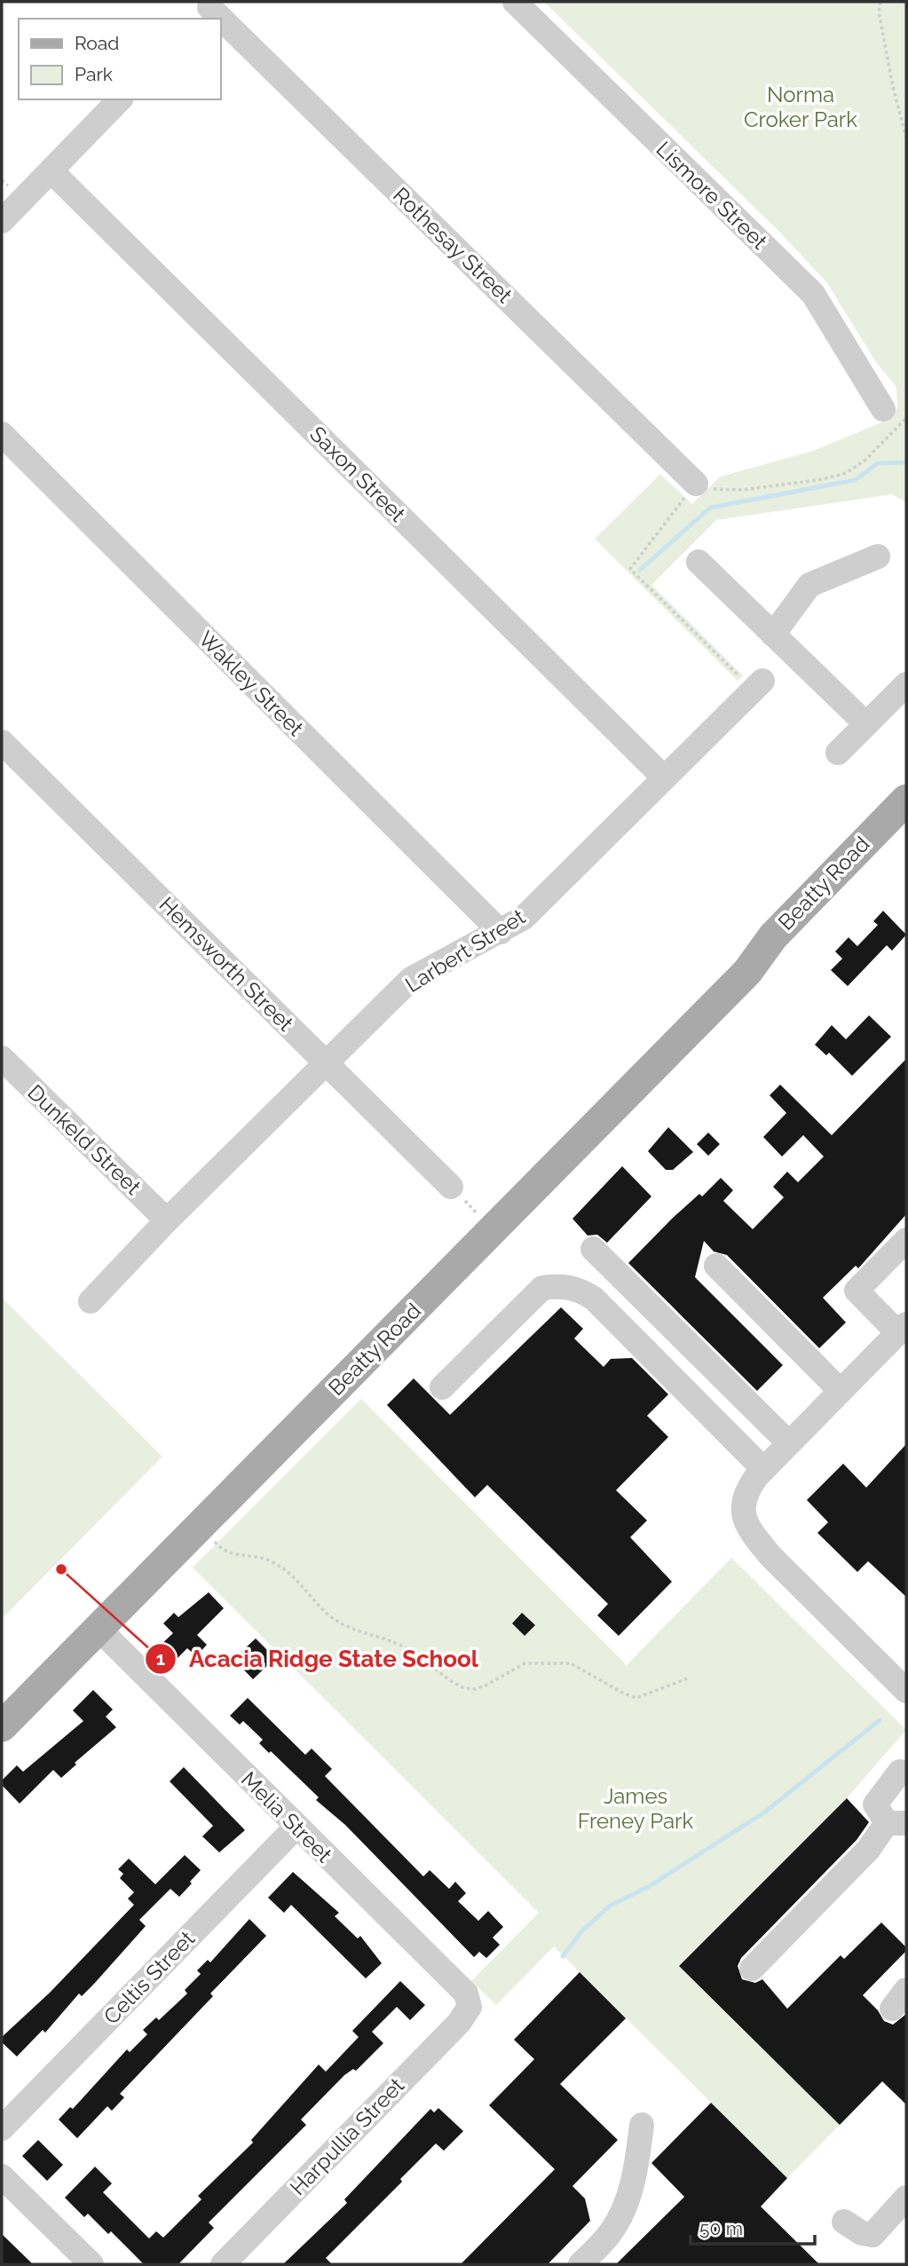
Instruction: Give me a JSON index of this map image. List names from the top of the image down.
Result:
{
  "streets": {
    "main road": ["Beatty Road"],
    "street": [
      "Lismore Street",
      "Rothesay Street",
      "Saxon Street",
      "Wakley Street",
      "Larbert Street",
      "Hemsworth Street",
      "Dunkeld Street",
      "Melia Street",
      "Celtis Street",
      "Harpullia Street"
    ]
  },
  "crossings": [
    ["Saxon Street", "Larbert Street"],
    ["Wakley Street", "Larbert Street"],
    ["Beatty Road", "Melia Street"],
    ["Larbert Street", "Hemsworth Street"],
    ["Larbert Street", "Dunkeld Street"],
    ["Melia Street", "Celtis Street"],
    ["Melia Street", "Harpullia Street"]
  ],
  "parks": ["Norma Croker Park", "James Freney Park"],
  "places": ["Acacia Ridge State School"],
  "legend": ["Road", "Park"],
  "scale_bar": "50 m"
}
